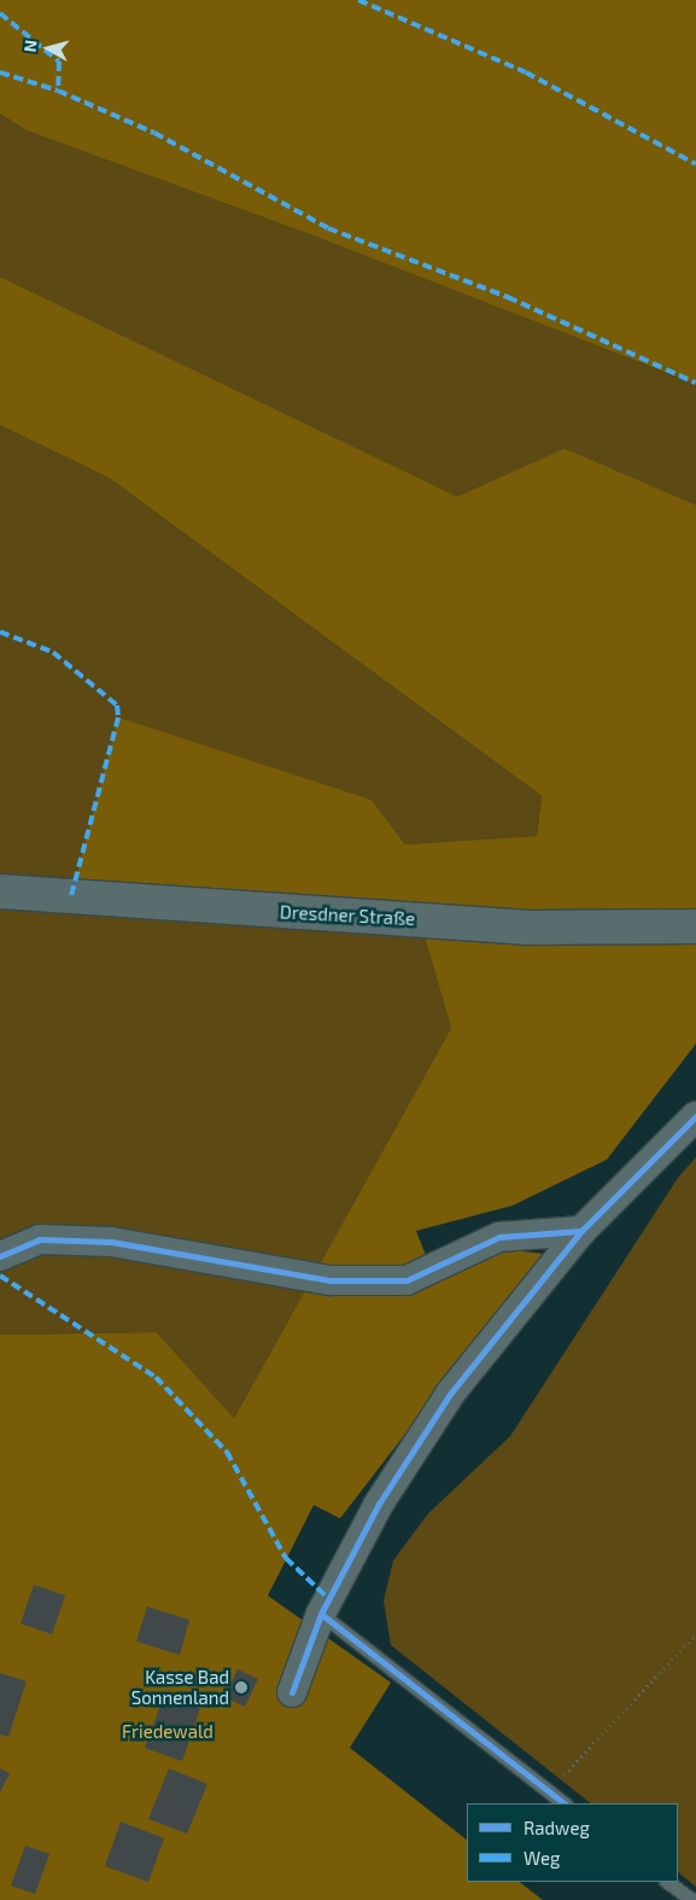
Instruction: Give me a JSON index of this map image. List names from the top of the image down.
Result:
{
  "streets": {
    "main road": ["Dresdner Straße"]
  },
  "parks": ["Friedewald"],
  "places": ["Kasse Bad Sonnenland"],
  "legend": ["Radweg", "Weg"],
  "north": "left"
}
